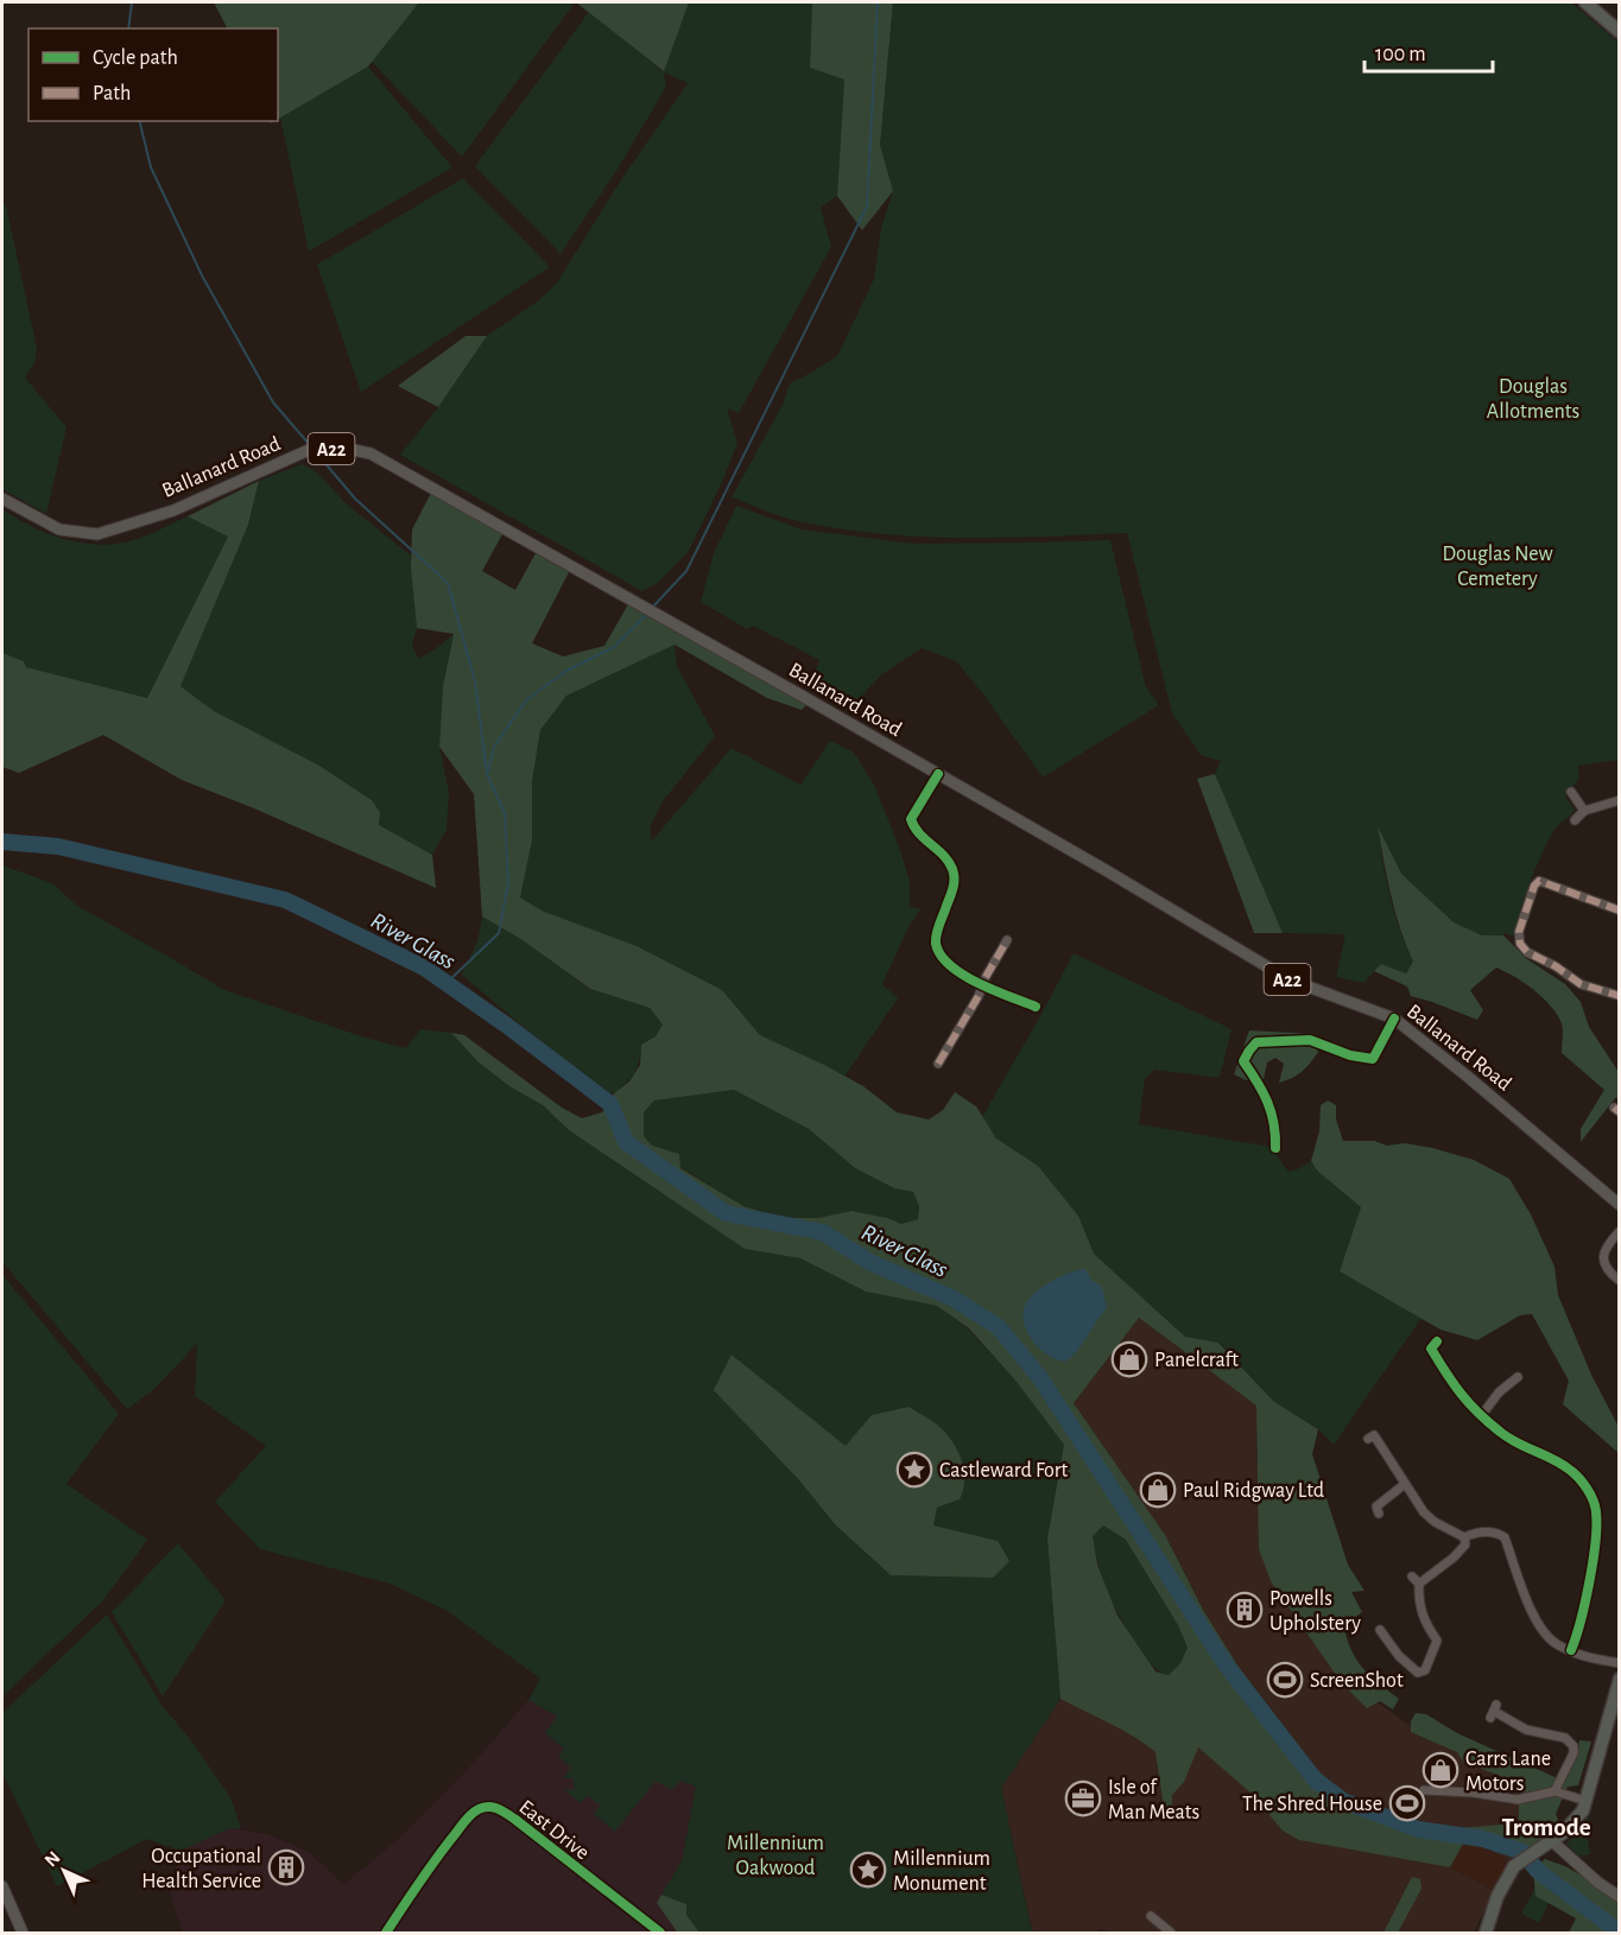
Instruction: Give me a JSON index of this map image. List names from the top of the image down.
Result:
{
  "streets": {
    "main road": ["A22", "Ballanard Road"],
    "street": ["East Drive"]
  },
  "districts": ["Tromode"],
  "water": ["River Glass"],
  "parks": ["Douglas Allotments", "Douglas New Cemetery", "Millennium Oakwood"],
  "places": {
    "shop": ["Panelcraft", "Paul Ridgway Ltd", "Carrs Lane Motors"],
    "place": ["Castleward Fort", "Millennium Monument"],
    "building": ["Powells Upholstery", "Occupational Health Service"],
    "sports": ["ScreenShot", "The Shred House"],
    "office": ["Isle of Man Meats"]
  },
  "legend": ["Cycle path", "Path"],
  "scale_bar": "100 m",
  "north": "top left"
}
